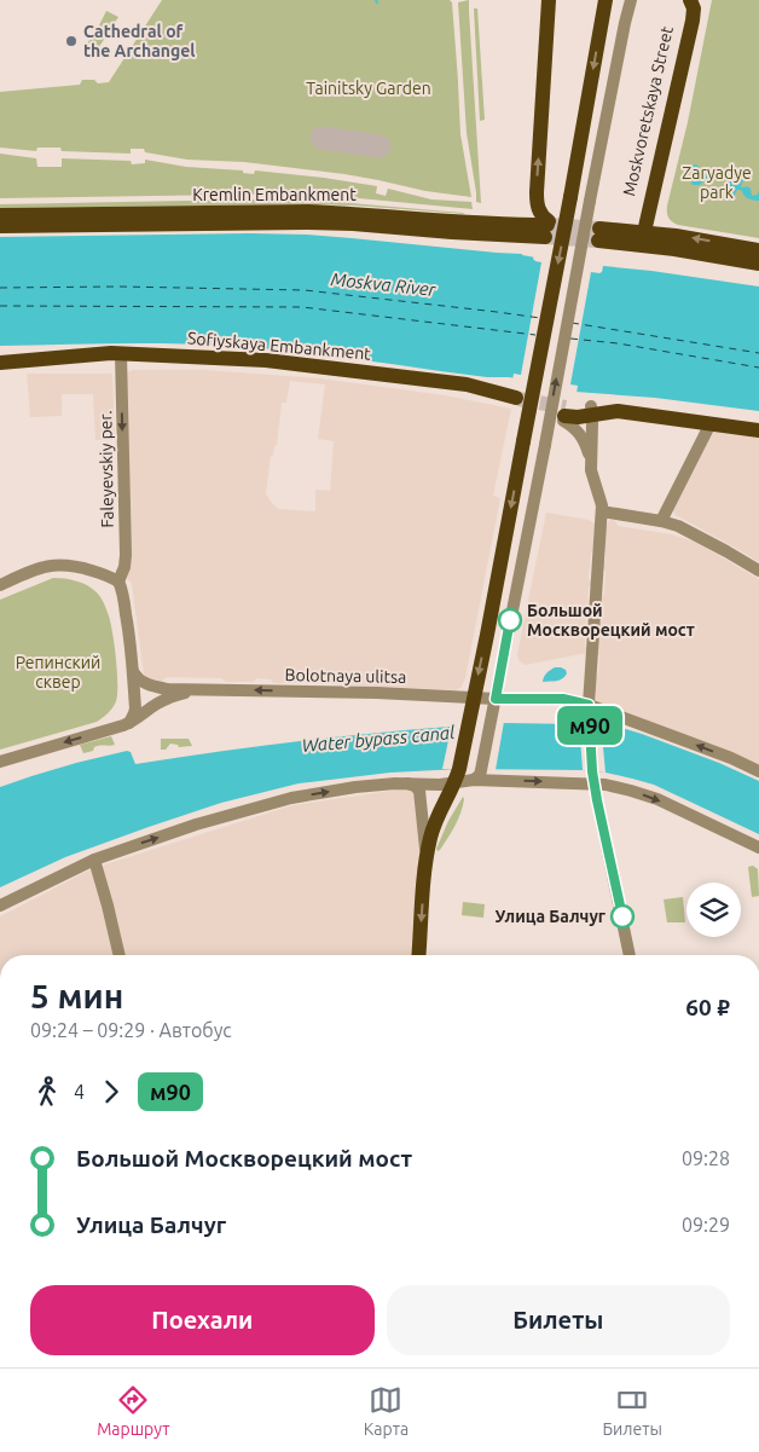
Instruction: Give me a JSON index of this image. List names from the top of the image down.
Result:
{
  "streets": {
    "main road": ["Moskvoretskaya Street", "Kremlin Embankment", "Sofiyskaya Embankment"],
    "street": ["Faleyevskiy per.", "Bolotnaya ulitsa"]
  },
  "crossings": [
    ["Sofiyskaya Embankment", "Faleyevskiy per."]
  ],
  "one_way": ["Faleyevskiy per."],
  "water": ["Moskva River", "Water bypass canal"],
  "parks": ["Tainitsky Garden", "Zaryadye park", "Репинский сквер"],
  "places": ["Cathedral of the Archangel", "Большой Москворецкий мост", "Улица Балчуг"],
  "lines": ["bus line м90"],
  "page": {
    "on_map": "м90",
    "heading": ["5 мин", "09:24 – 09:29 · Автобус", "60 ₽"],
    "legs": ["4", "м90"],
    "list": [
      {
        "name": "Большой Москворецкий мост",
        "value": "09:28"
      },
      {
        "name": "Улица Балчуг",
        "value": "09:29"
      }
    ],
    "buttons": ["Поехали", "Билеты"],
    "tabs": ["Маршрут", "Карта", "Билеты"]
  }
}
